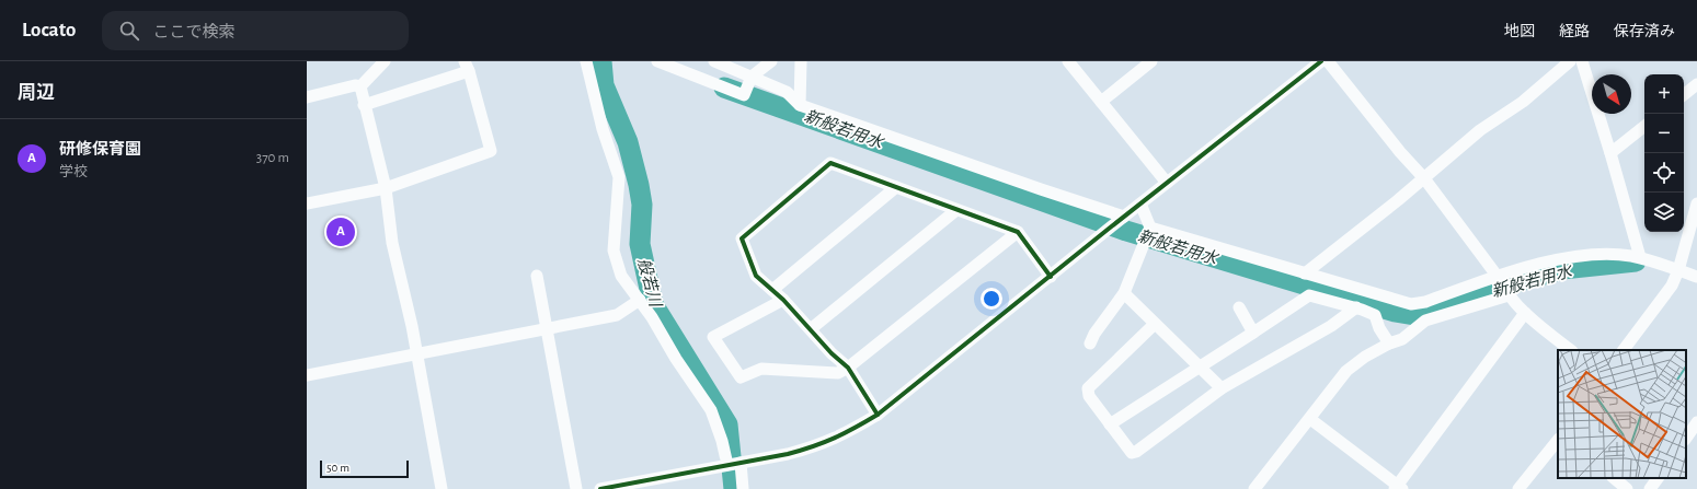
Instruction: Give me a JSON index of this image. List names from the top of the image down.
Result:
{
  "water": ["新般若用水", "般若川"],
  "scale_bar": "50 m",
  "north": "bottom right",
  "page": {
    "header": "Locato",
    "search": "ここで検索",
    "nav": ["地図", "経路", "保存済み"],
    "heading": "周辺",
    "map_buttons": ["+", "−"],
    "list": [
      {
        "mark": "A",
        "name": "研修保育園",
        "note": "学校",
        "value": "370 m"
      }
    ],
    "pins": "A",
    "scale": "50 m"
  }
}
